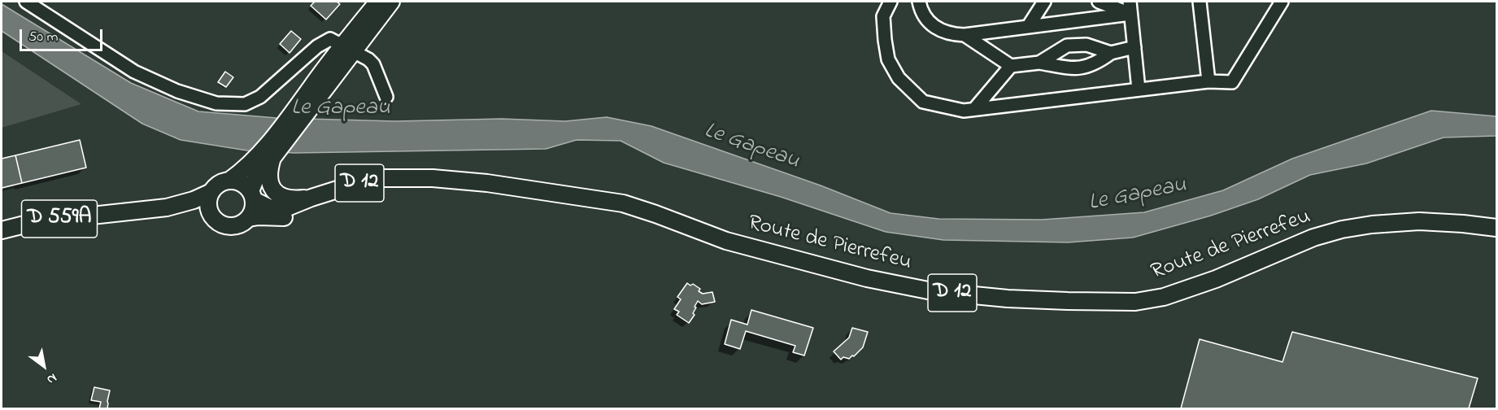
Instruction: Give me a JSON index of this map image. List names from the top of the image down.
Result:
{
  "streets": {
    "main road": ["D 12", "D 559A", "Route de Pierrefeu"]
  },
  "crossings": [
    ["D 12", "Route de Pierrefeu"]
  ],
  "water": ["Le Gapeau"],
  "scale_bar": "50 m",
  "north": "bottom right"
}
